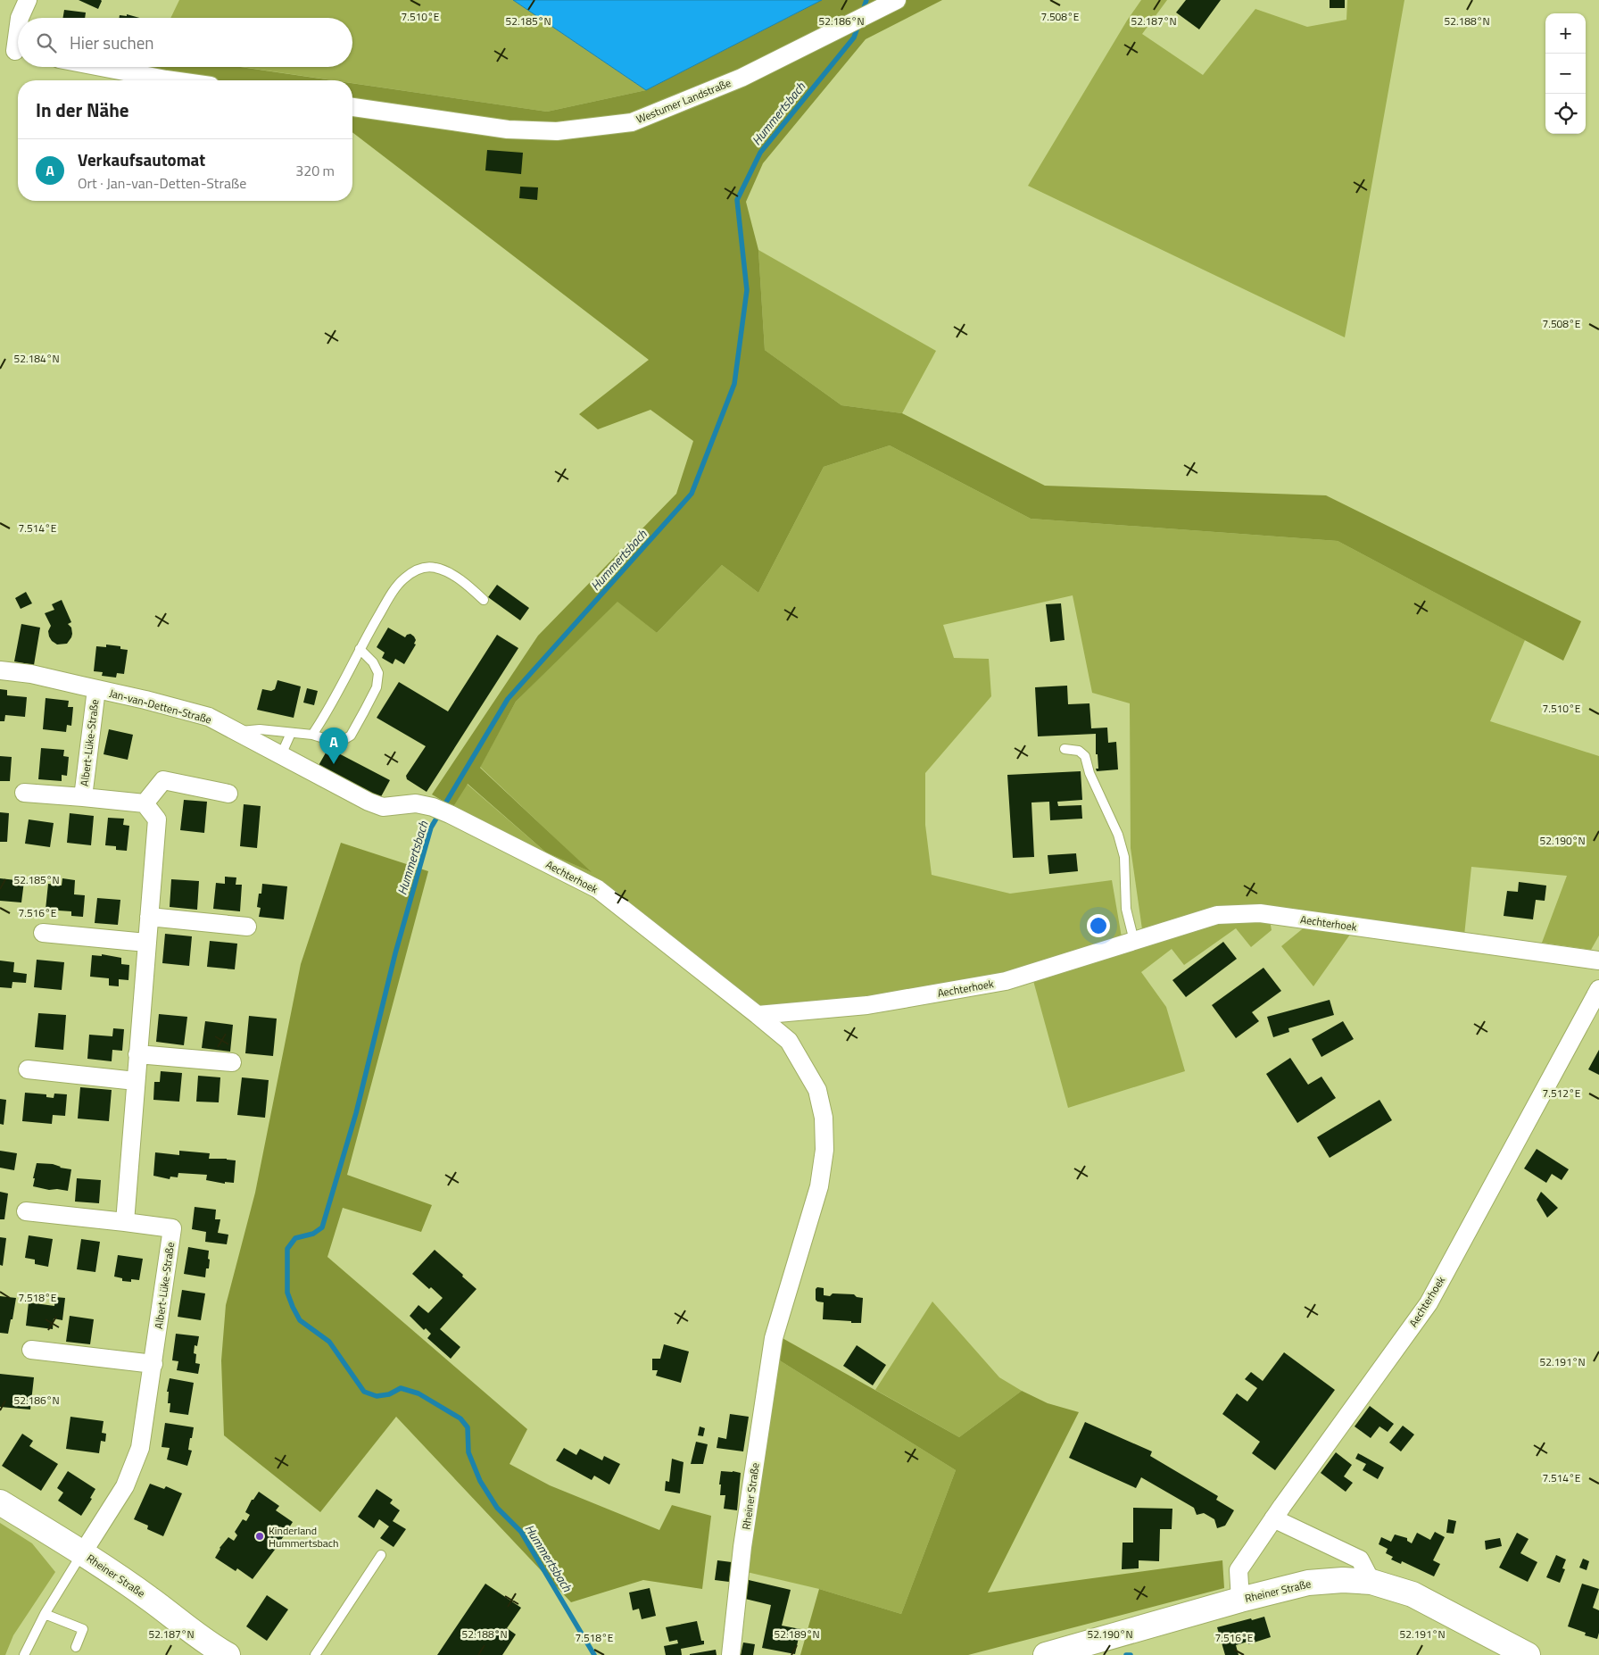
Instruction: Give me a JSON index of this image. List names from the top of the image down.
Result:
{
  "streets": {
    "street": [
      "Westumer Landstraße",
      "Jan-van-Detten-Straße",
      "Albert-Lüke-Straße",
      "Aechterhoek",
      "Rheiner Straße"
    ]
  },
  "crossings": [
    ["Jan-van-Detten-Straße", "Albert-Lüke-Straße"],
    ["Jan-van-Detten-Straße", "Aechterhoek"],
    ["Albert-Lüke-Straße", "Rheiner Straße"],
    ["Aechterhoek", "Rheiner Straße"]
  ],
  "water": ["Hummertsbach"],
  "places": ["Kinderland Hummertsbach"],
  "page": {
    "map_buttons": ["+", "−"],
    "search": "Hier suchen",
    "heading": "In der Nähe",
    "list": [
      {
        "mark": "A",
        "name": "Verkaufsautomat",
        "note": "Ort · Jan-van-Detten-Straße",
        "value": "320 m"
      }
    ],
    "pins": "A"
  },
  "coordinates": [
    "7.510°E",
    "7.508°E",
    "52.185°N",
    "52.188°N",
    "52.186°N",
    "52.187°N",
    "52.184°N",
    "7.514°E",
    "52.190°N",
    "7.516°E",
    "7.512°E",
    "7.518°E",
    "52.191°N",
    "52.189°N"
  ]
}
